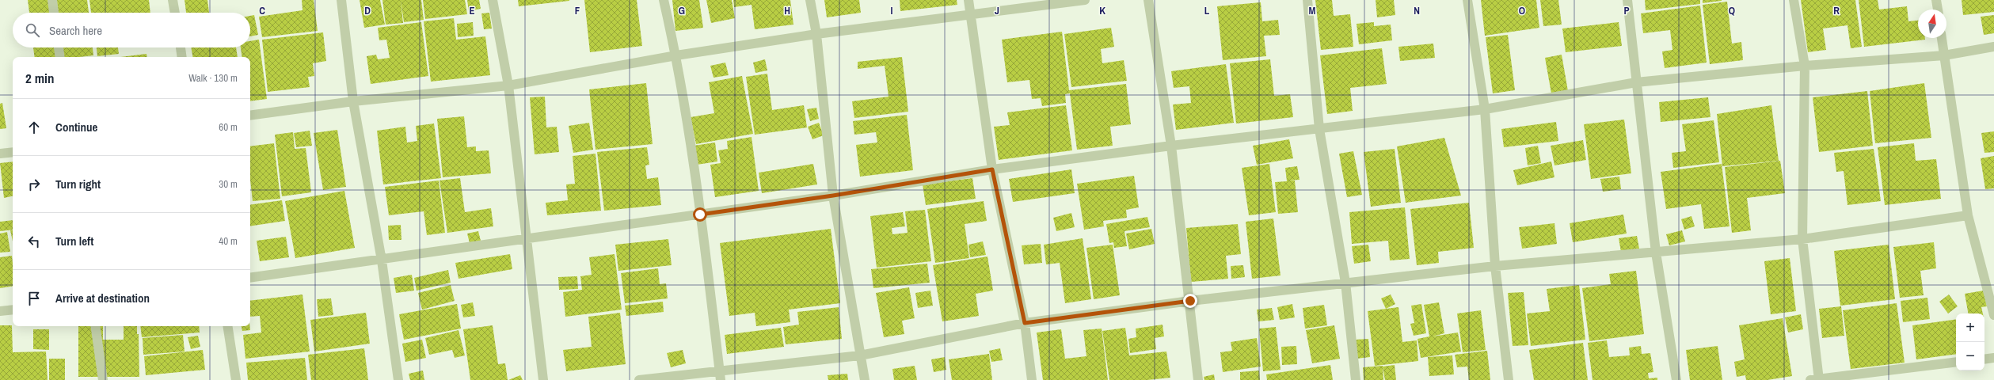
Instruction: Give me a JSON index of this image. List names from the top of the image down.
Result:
{
  "north": "top",
  "page": {
    "search": "Search here",
    "heading": ["2 min", "Walk · 130 m"],
    "list": [
      ["Continue", "60 m"],
      ["Turn right", "30 m"],
      ["Turn left", "40 m"],
      "Arrive at destination"
    ],
    "map_buttons": ["+", "−"]
  },
  "grid": {
    "columns": [
      "C",
      "D",
      "E",
      "F",
      "G",
      "H",
      "I",
      "J",
      "K",
      "L",
      "M",
      "N",
      "O",
      "P",
      "Q",
      "R"
    ]
  }
}
